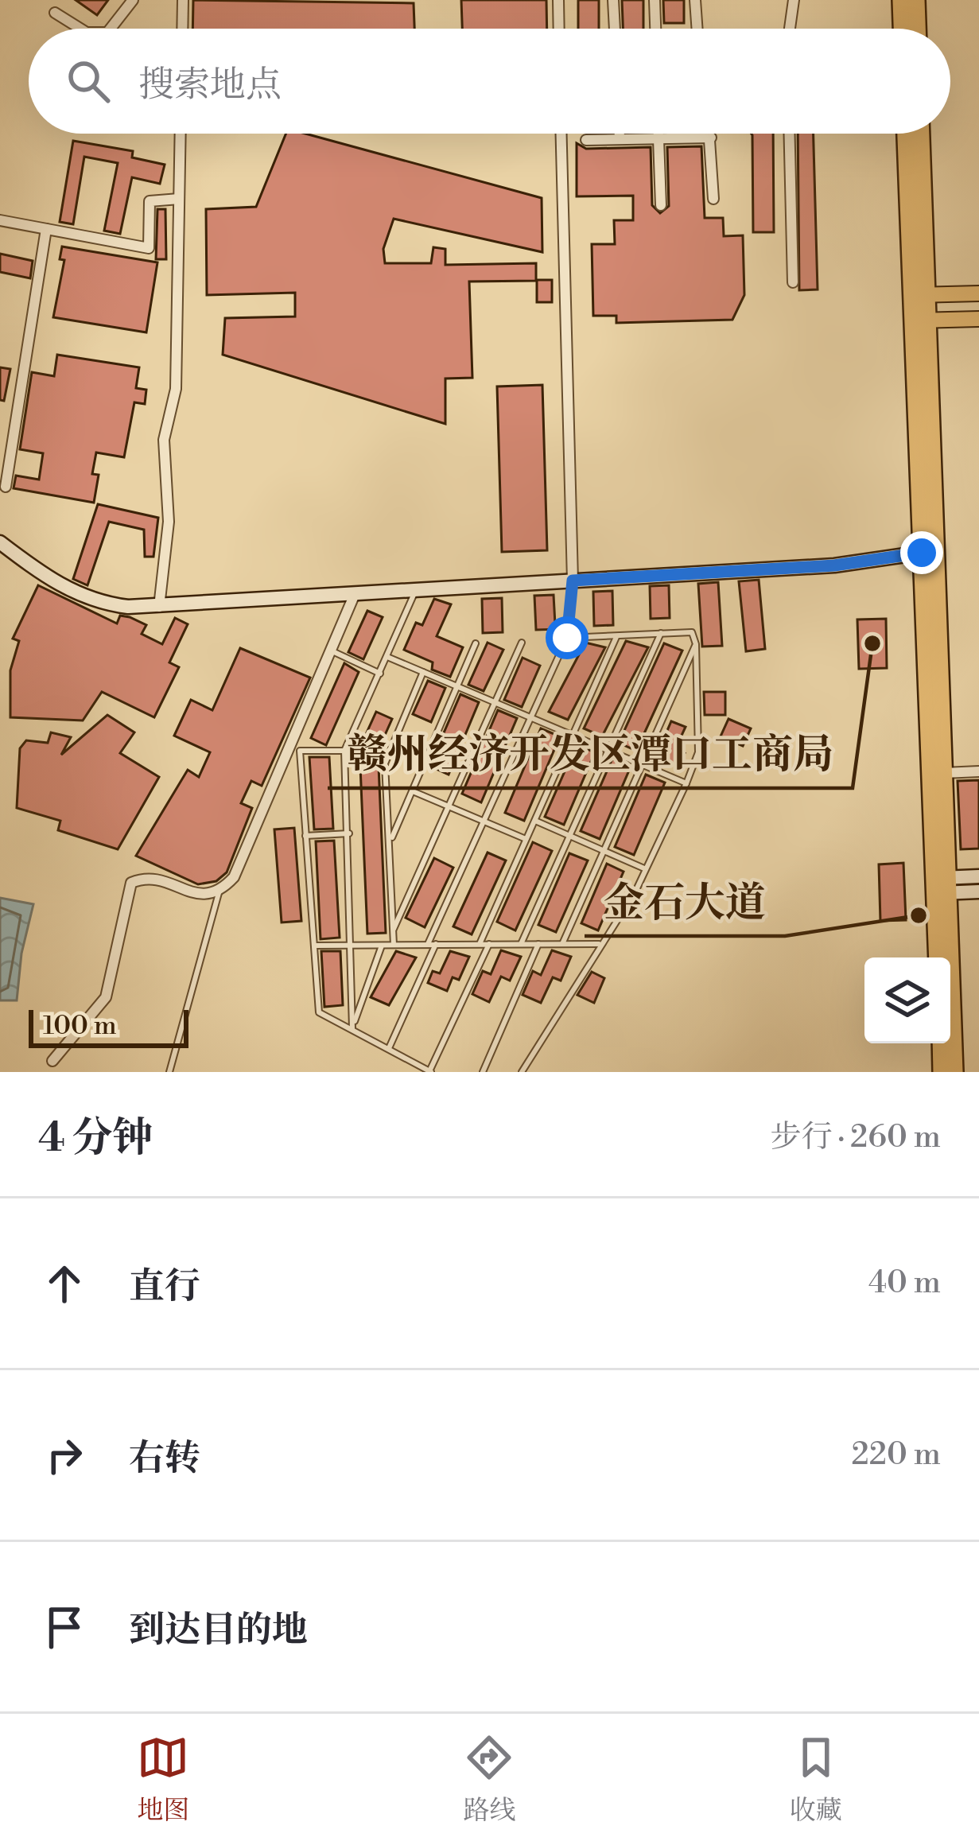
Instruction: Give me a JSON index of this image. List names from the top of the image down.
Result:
{
  "places": ["赣州经济开发区潭口工商局", "金石大道"],
  "scale_bar": "100 m",
  "page": {
    "search": "搜索地点",
    "scale": "100 m",
    "heading": ["4 分钟", "步行 · 260 m"],
    "list": [
      ["直行", "40 m"],
      ["右转", "220 m"],
      "到达目的地"
    ],
    "nav": ["地图", "路线", "收藏"]
  }
}
